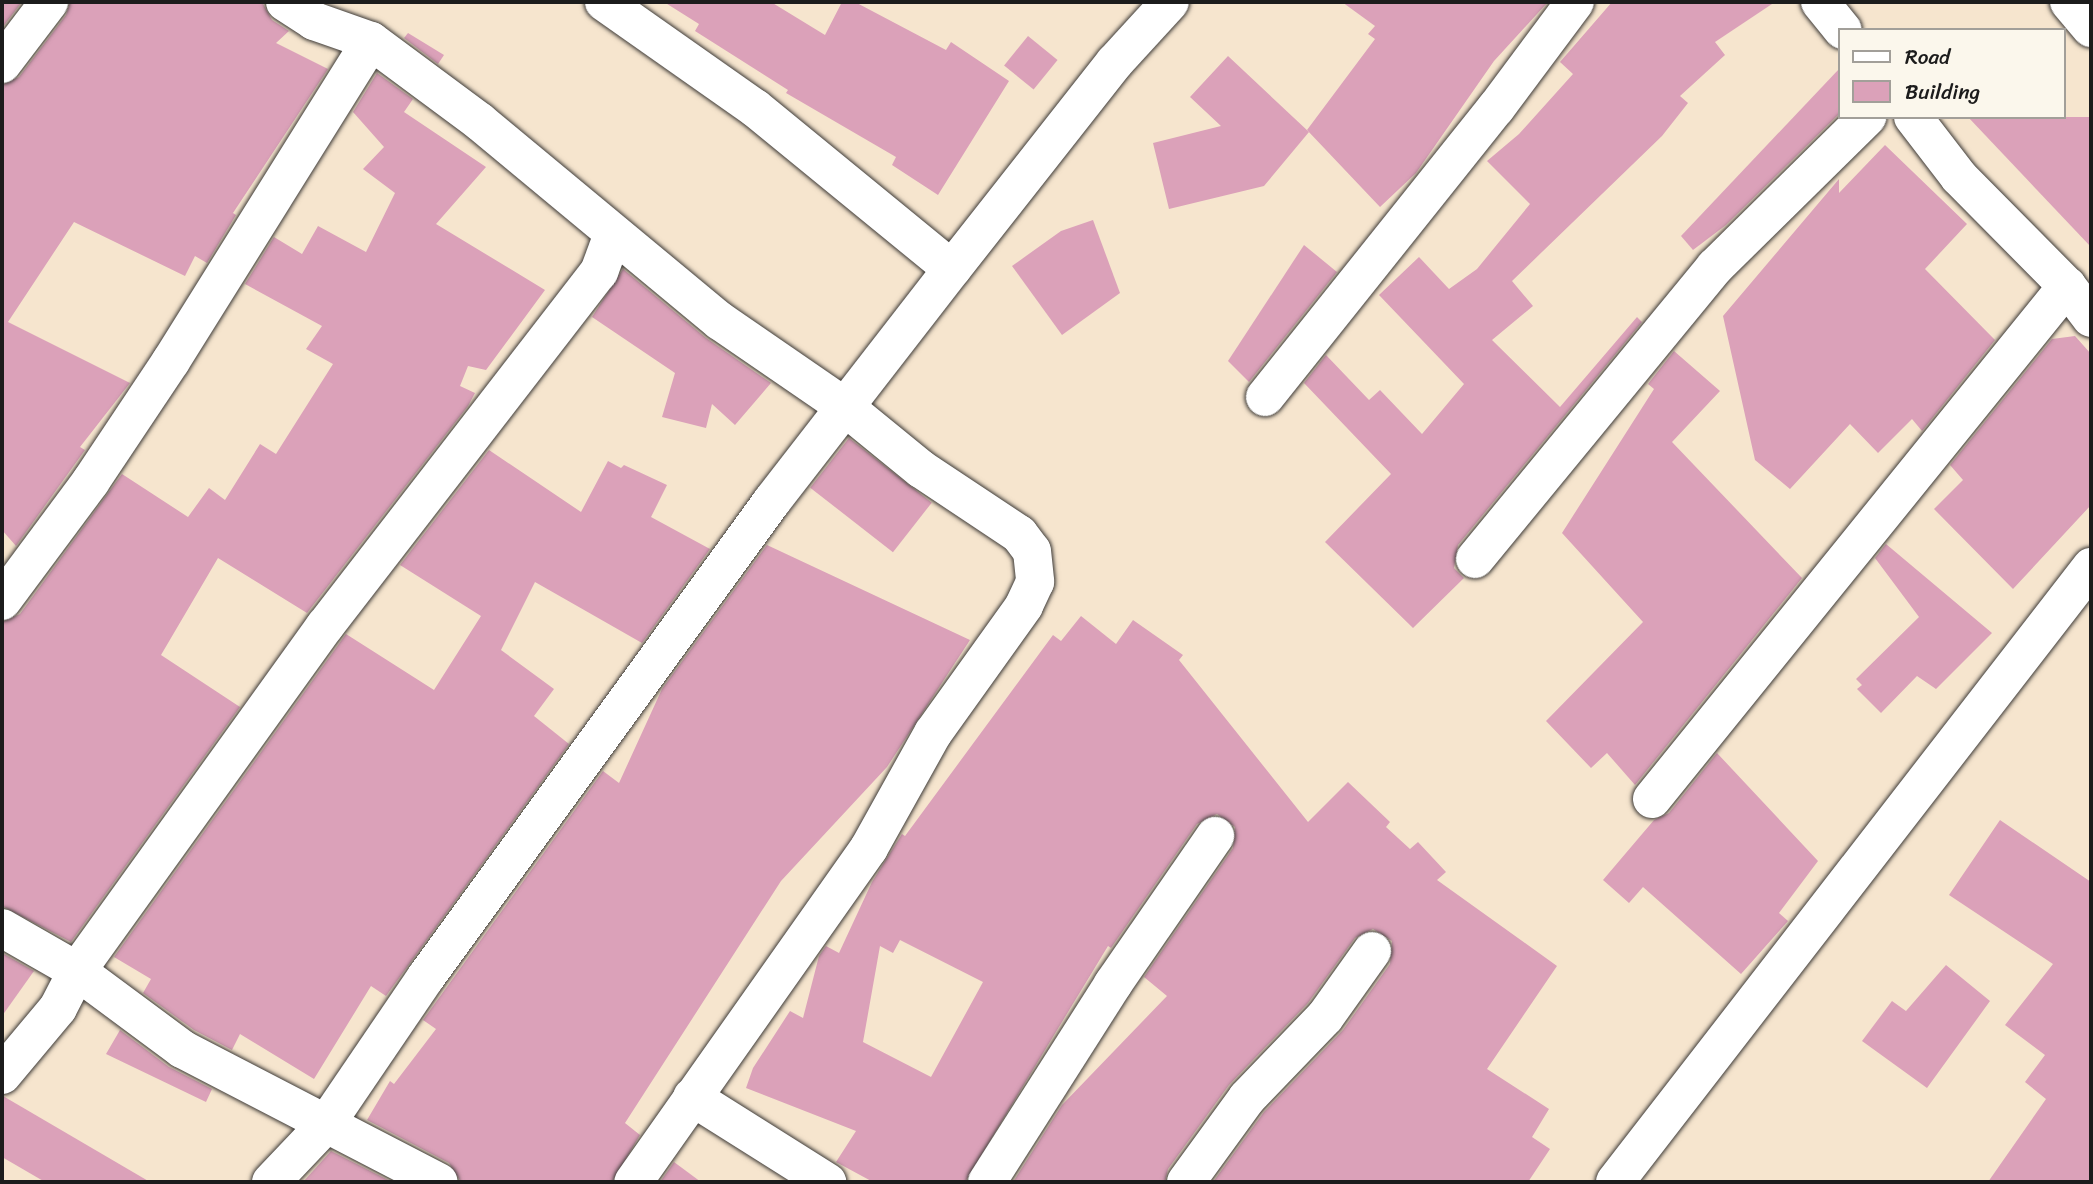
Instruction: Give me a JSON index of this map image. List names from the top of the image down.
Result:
{
  "legend": ["Road", "Building"]
}
